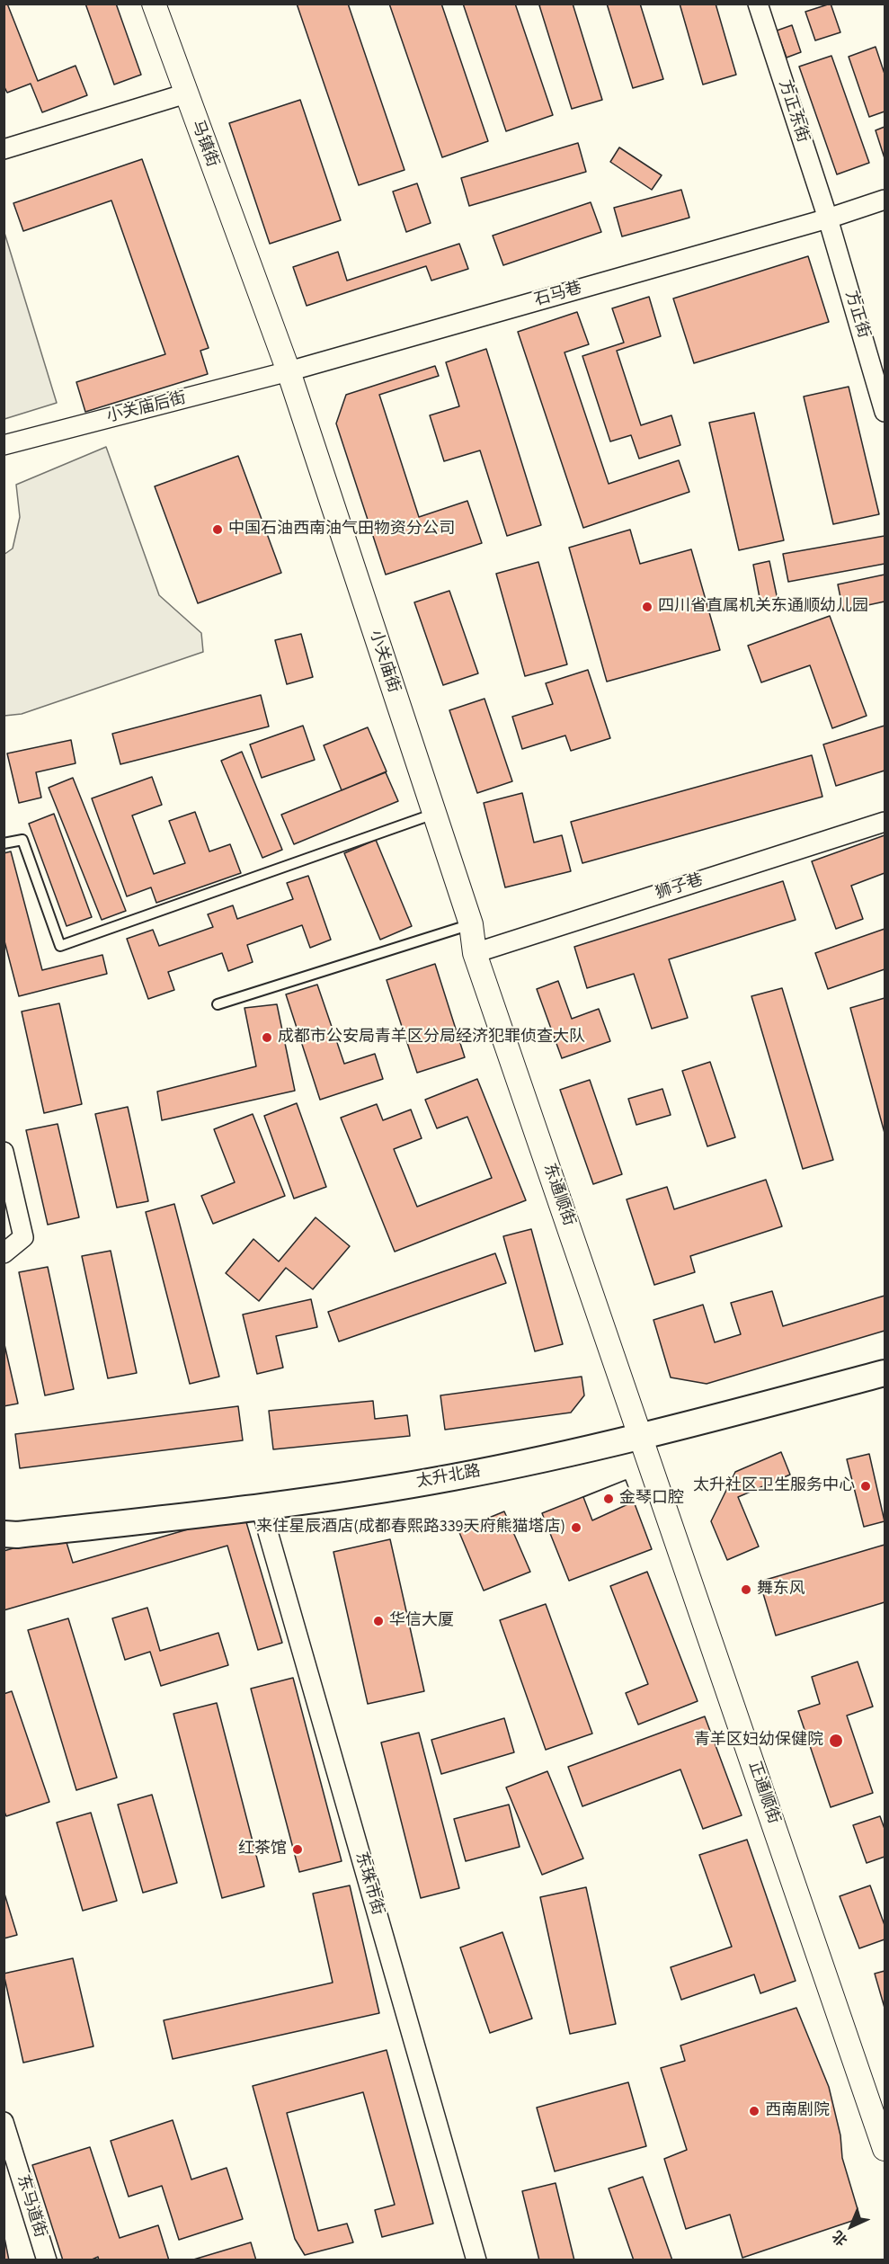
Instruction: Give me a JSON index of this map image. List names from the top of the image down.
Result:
{
  "streets": {
    "main road": ["太升北路"],
    "street": [
      "方正东街",
      "马镇街",
      "石马巷",
      "方正街",
      "小关庙后街",
      "小关庙街",
      "狮子巷",
      "东通顺街",
      "正通顺街",
      "东珠市街",
      "东马道街"
    ]
  },
  "crossings": [
    ["方正东街", "石马巷"],
    ["方正东街", "方正街"],
    ["马镇街", "石马巷"],
    ["马镇街", "小关庙后街"],
    ["马镇街", "小关庙街"],
    ["石马巷", "方正街"],
    ["石马巷", "小关庙后街"],
    ["石马巷", "小关庙街"],
    ["小关庙后街", "小关庙街"],
    ["小关庙街", "狮子巷"],
    ["小关庙街", "东通顺街"],
    ["狮子巷", "东通顺街"],
    ["东通顺街", "太升北路"],
    ["东通顺街", "正通顺街"],
    ["太升北路", "正通顺街"],
    ["太升北路", "东珠市街"]
  ],
  "places": [
    "中国石油西南油气田物资分公司",
    "四川省直属机关东通顺幼儿园",
    "成都市公安局青羊区分局经济犯罪侦查大队",
    "太升社区卫生服务中心",
    "金琴口腔",
    "来住星辰酒店(成都春熙路339天府熊猫塔店)",
    "舞东风",
    "华信大厦",
    "青羊区妇幼保健院",
    "红茶馆",
    "西南剧院"
  ],
  "north": "bottom left"
}
